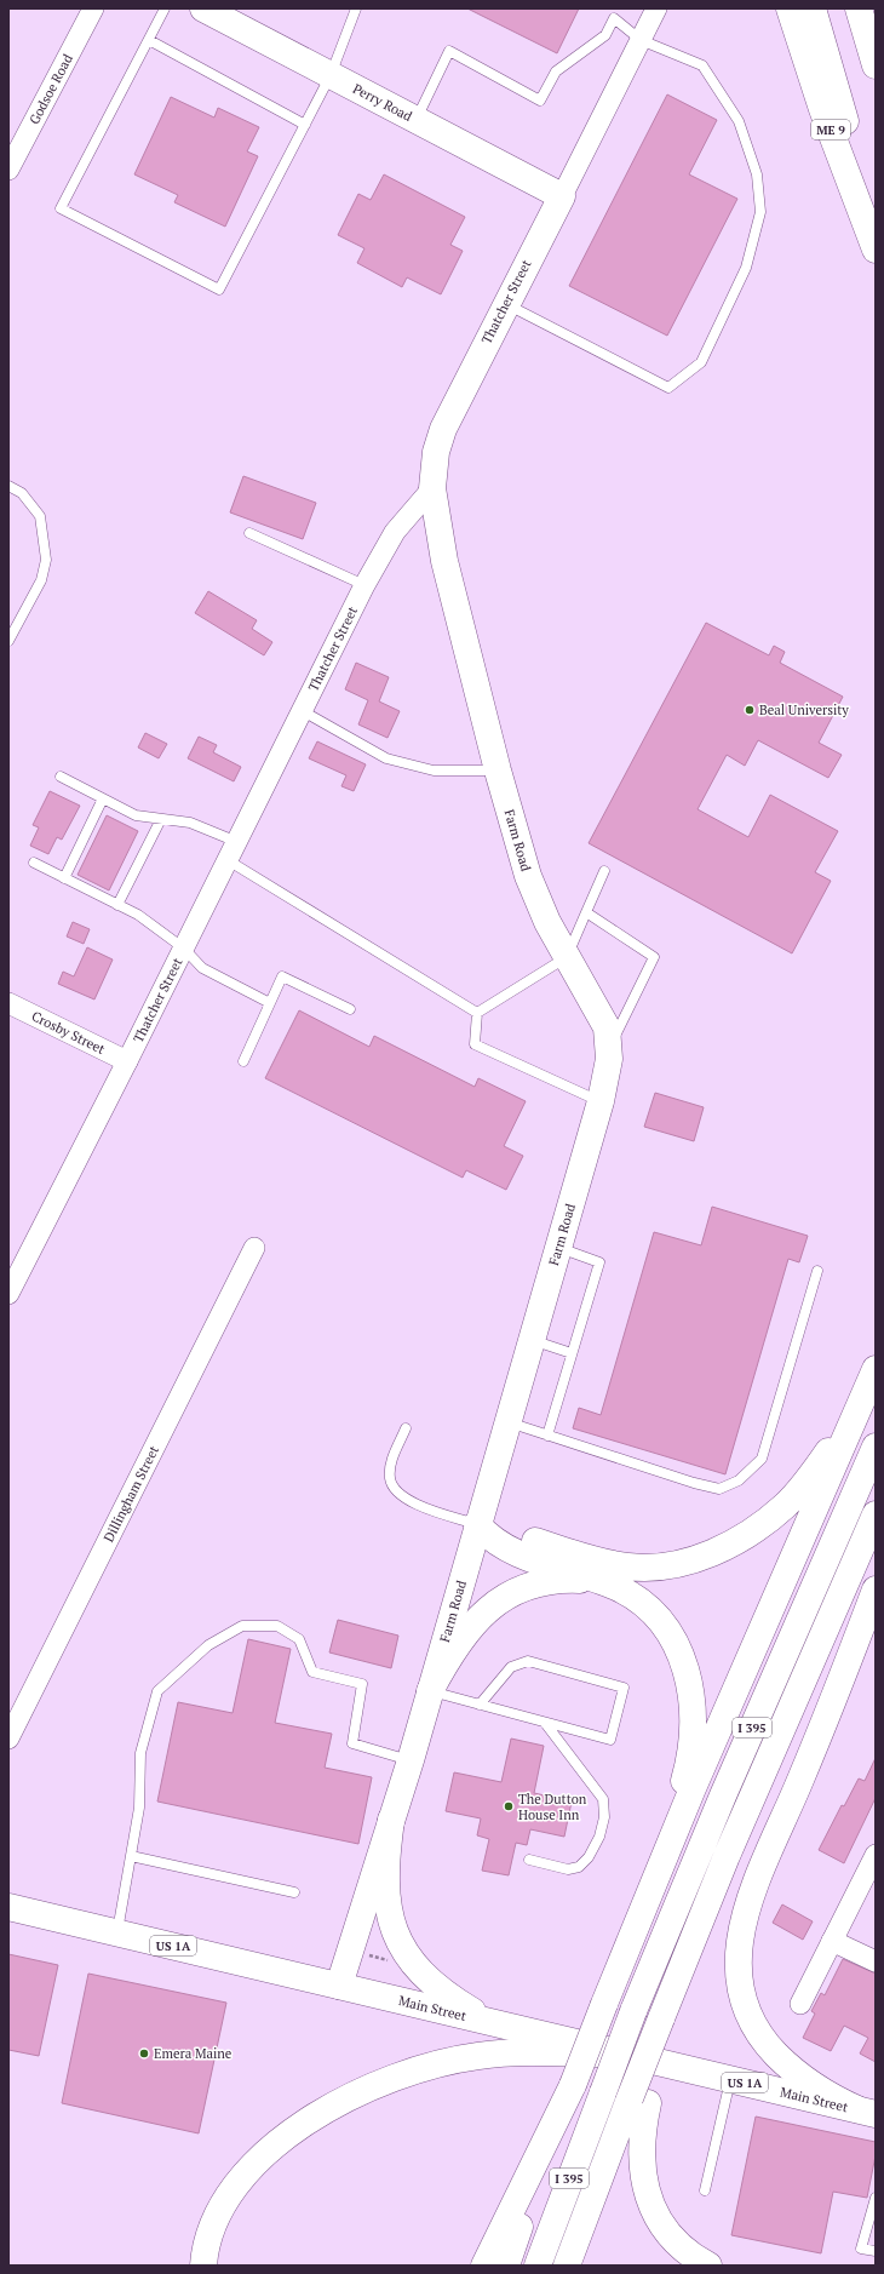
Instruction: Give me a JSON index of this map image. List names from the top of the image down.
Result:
{
  "streets": {
    "main road": [
      "Perry Road",
      "ME 9",
      "Thatcher Street",
      "Farm Road",
      "I 395",
      "US 1A",
      "Main Street"
    ],
    "street": ["Godsoe Road", "Crosby Street", "Dillingham Street"]
  },
  "crossings": [
    ["Perry Road", "Thatcher Street"],
    ["Thatcher Street", "Farm Road"],
    ["Thatcher Street", "Crosby Street"],
    ["Farm Road", "Main Street"]
  ],
  "places": ["Beal University", "The Dutton House Inn", "Emera Maine"]
}
